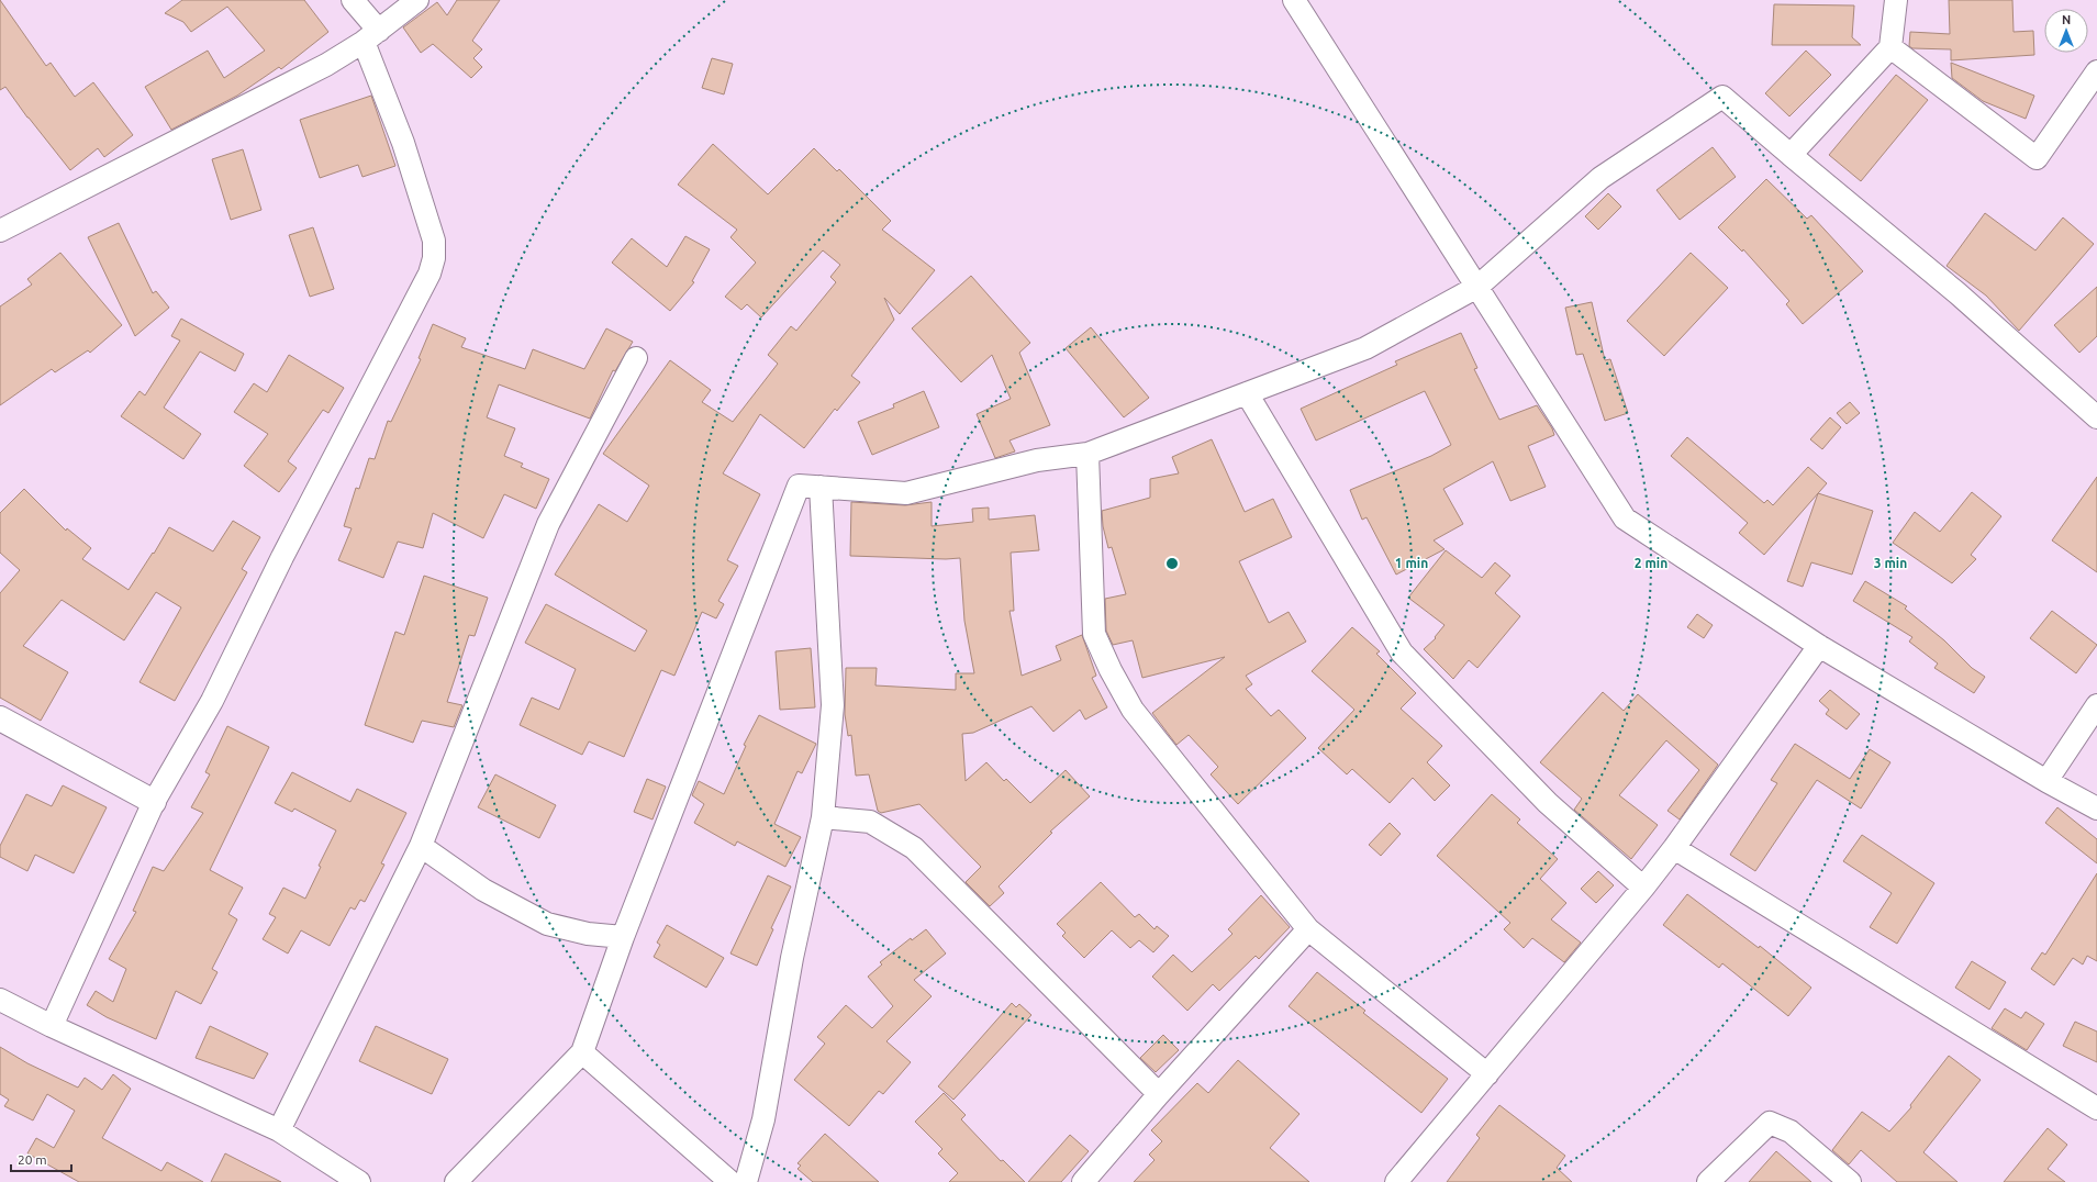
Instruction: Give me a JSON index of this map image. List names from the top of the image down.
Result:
{
  "scale_bar": "20 m",
  "north": "top",
  "rings": ["1 min", "2 min", "3 min"]
}
